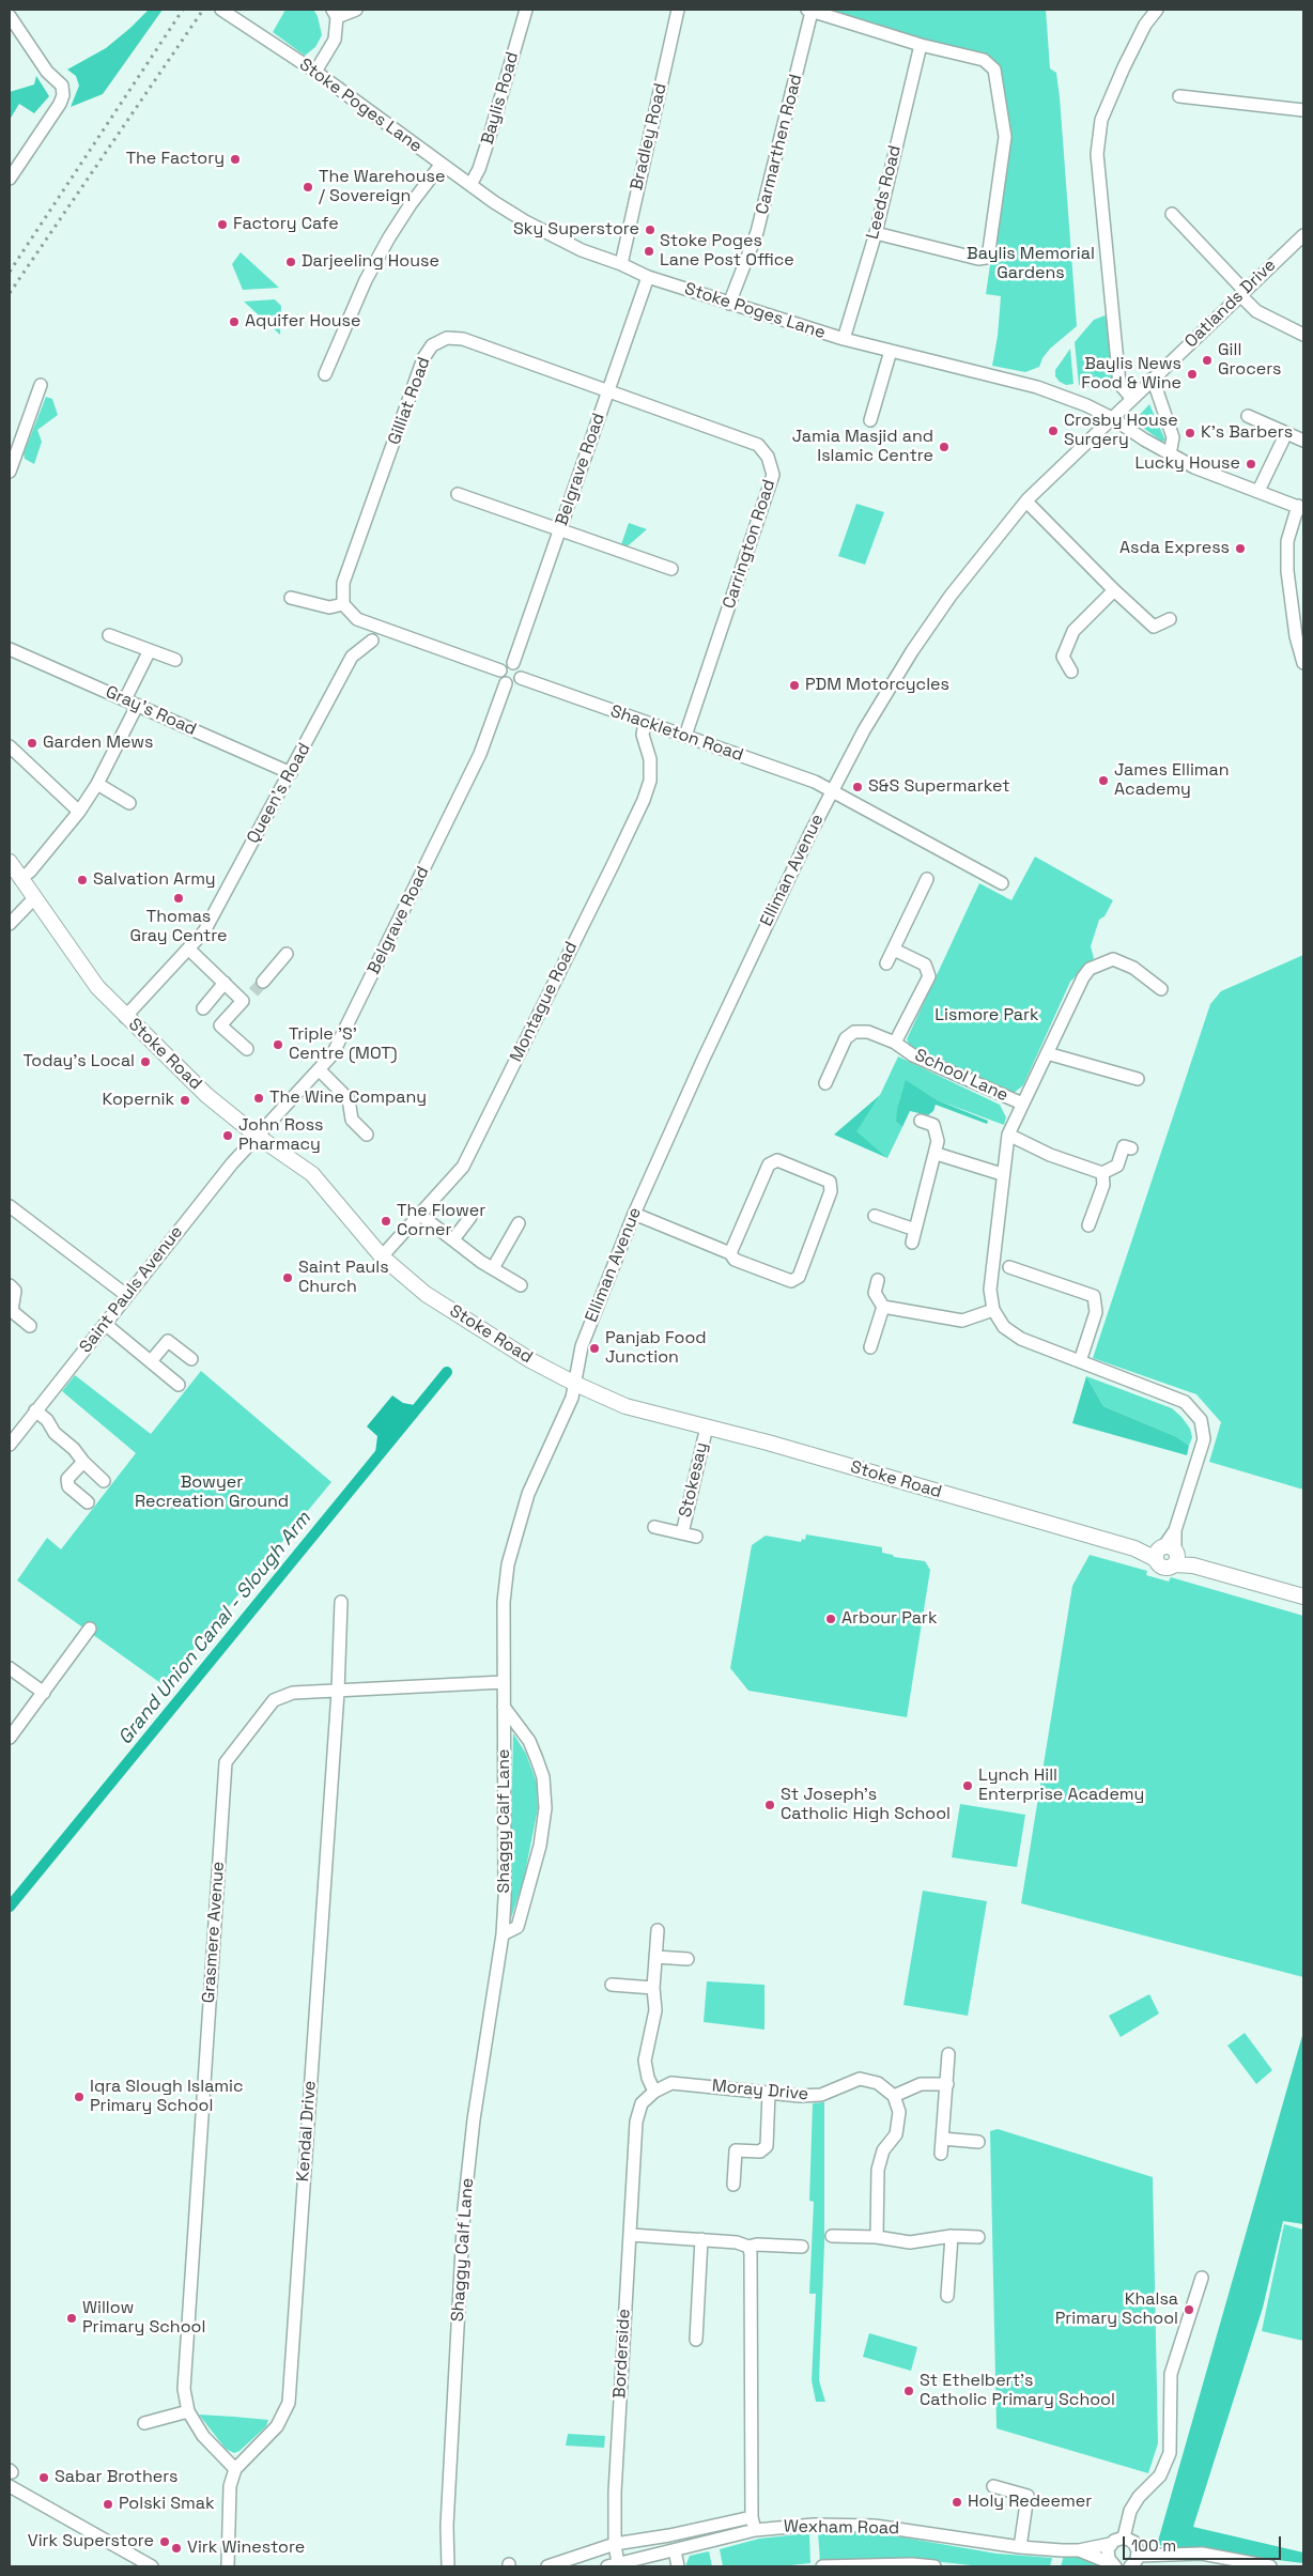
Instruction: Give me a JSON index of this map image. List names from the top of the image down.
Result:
{
  "streets": {
    "main road": ["Stoke Road"],
    "street": [
      "Baylis Road",
      "Stoke Poges Lane",
      "Bradley Road",
      "Carmarthen Road",
      "Leeds Road",
      "Oatlands Drive",
      "Gilliat Road",
      "Belgrave Road",
      "Carrington Road",
      "Gray's Road",
      "Shackleton Road",
      "Queen's Road",
      "Elliman Avenue",
      "Montague Road",
      "School Lane",
      "Saint Pauls Avenue",
      "Stokesay",
      "Shaggy Calf Lane",
      "Grasmere Avenue",
      "Moray Drive",
      "Kendal Drive",
      "Borderside",
      "Wexham Road"
    ]
  },
  "crossings": [
    ["Baylis Road", "Stoke Poges Lane"],
    ["Stoke Poges Lane", "Bradley Road"],
    ["Stoke Poges Lane", "Carmarthen Road"],
    ["Stoke Poges Lane", "Leeds Road"],
    ["Stoke Poges Lane", "Oatlands Drive"],
    ["Stoke Poges Lane", "Belgrave Road"],
    ["Stoke Poges Lane", "Elliman Avenue"],
    ["Oatlands Drive", "Elliman Avenue"],
    ["Gilliat Road", "Belgrave Road"],
    ["Gilliat Road", "Carrington Road"],
    ["Belgrave Road", "Carrington Road"],
    ["Belgrave Road", "Shackleton Road"],
    ["Belgrave Road", "Stoke Road"],
    ["Belgrave Road", "Saint Pauls Avenue"],
    ["Carrington Road", "Shackleton Road"],
    ["Gray's Road", "Queen's Road"],
    ["Shackleton Road", "Elliman Avenue"],
    ["Shackleton Road", "Montague Road"],
    ["Queen's Road", "Stoke Road"],
    ["Elliman Avenue", "Stoke Road"],
    ["Elliman Avenue", "Shaggy Calf Lane"],
    ["Montague Road", "Stoke Road"],
    ["Stoke Road", "Saint Pauls Avenue"],
    ["Stoke Road", "Stokesay"],
    ["Stoke Road", "Shaggy Calf Lane"],
    ["Shaggy Calf Lane", "Grasmere Avenue"],
    ["Grasmere Avenue", "Kendal Drive"],
    ["Borderside", "Wexham Road"]
  ],
  "water": ["Grand Union Canal - Slough Arm"],
  "parks": ["Baylis Memorial Gardens", "Lismore Park", "Bowyer Recreation Ground"],
  "places": [
    "The Factory",
    "The Warehouse / Sovereign",
    "Factory Cafe",
    "Sky Superstore",
    "Stoke Poges Lane Post Office",
    "Darjeeling House",
    "Aquifer House",
    "Gill Grocers",
    "Baylis News Food & Wine",
    "Crosby House Surgery",
    "K's Barbers",
    "Jamia Masjid and Islamic Centre",
    "Lucky House",
    "Asda Express",
    "PDM Motorcycles",
    "Garden Mews",
    "James Elliman Academy",
    "S&S Supermarket",
    "Salvation Army",
    "Thomas Gray Centre",
    "Triple 'S' Centre (MOT)",
    "Today's Local",
    "The Wine Company",
    "Kopernik",
    "John Ross Pharmacy",
    "The Flower Corner",
    "Saint Pauls Church",
    "Panjab Food Junction",
    "Arbour Park",
    "Lynch Hill Enterprise Academy",
    "St Joseph's Catholic High School",
    "Iqra Slough Islamic Primary School",
    "Khalsa Primary School",
    "Willow Primary School",
    "St Ethelbert's Catholic Primary School",
    "Sabar Brothers",
    "Holy Redeemer",
    "Polski Smak",
    "Virk Superstore",
    "Virk Winestore"
  ],
  "scale_bar": "100 m"
}
